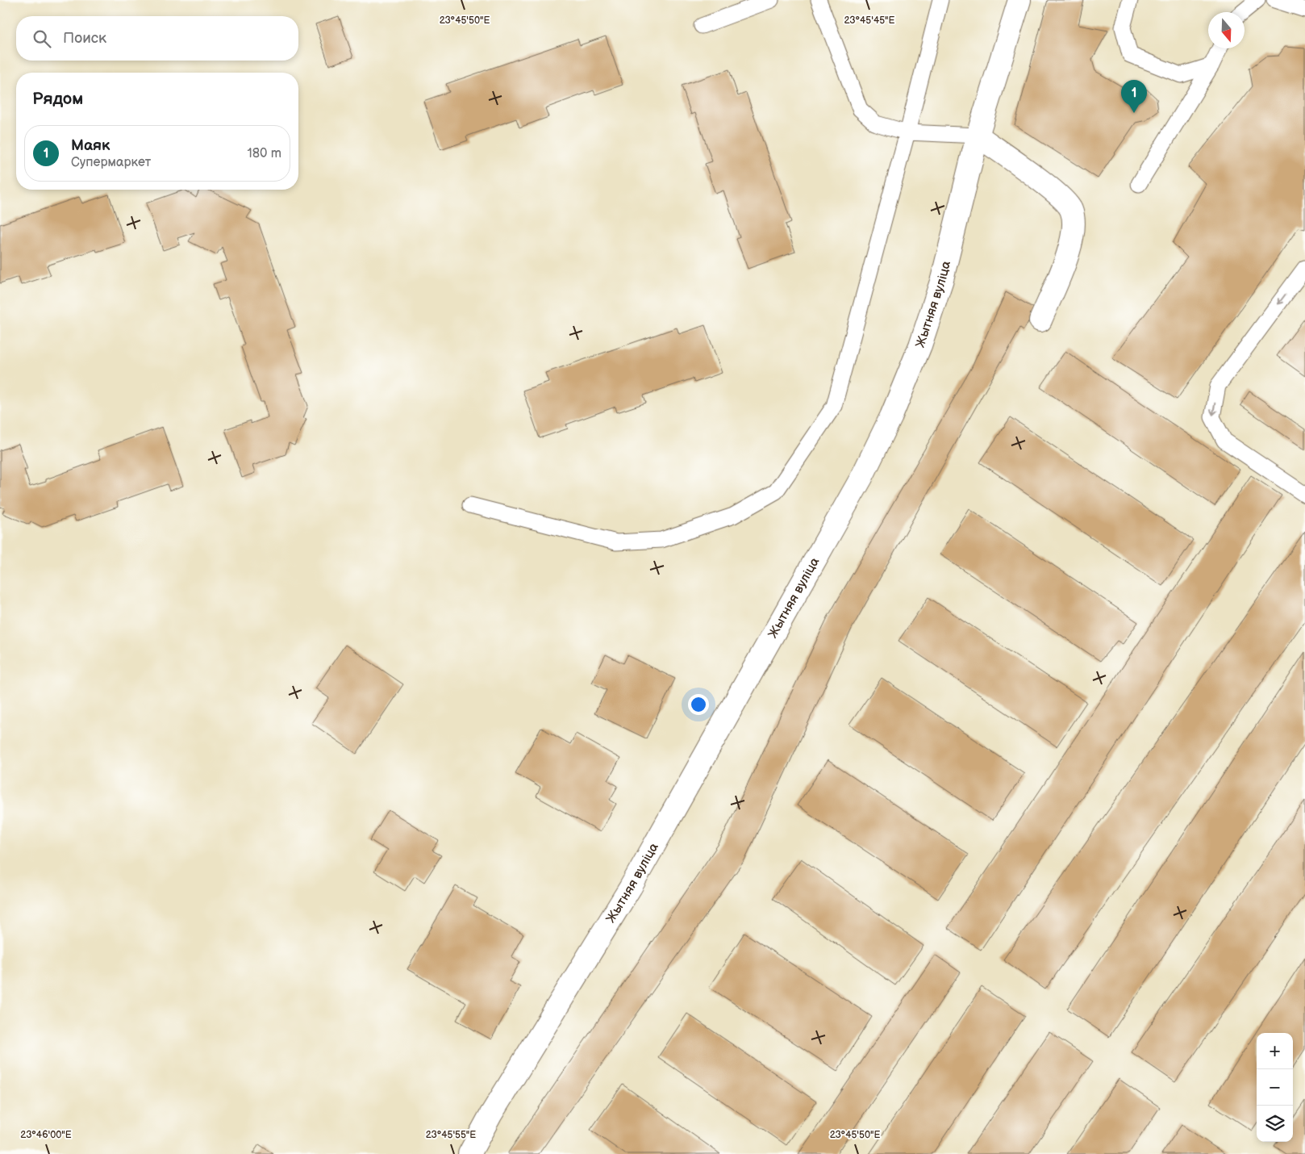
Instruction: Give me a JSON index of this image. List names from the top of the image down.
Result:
{
  "streets": {
    "street": ["Жытняя вуліца"]
  },
  "north": "bottom",
  "page": {
    "search": "Поиск",
    "heading": "Рядом",
    "pins": "1",
    "list": [
      {
        "mark": "1",
        "name": "Маяк",
        "note": "Супермаркет",
        "value": "180 m"
      }
    ],
    "map_buttons": ["+", "−"]
  },
  "coordinates": [
    "23°45'50\"E",
    "23°45'45\"E",
    "23°46'00\"E",
    "23°45'55\"E"
  ]
}
